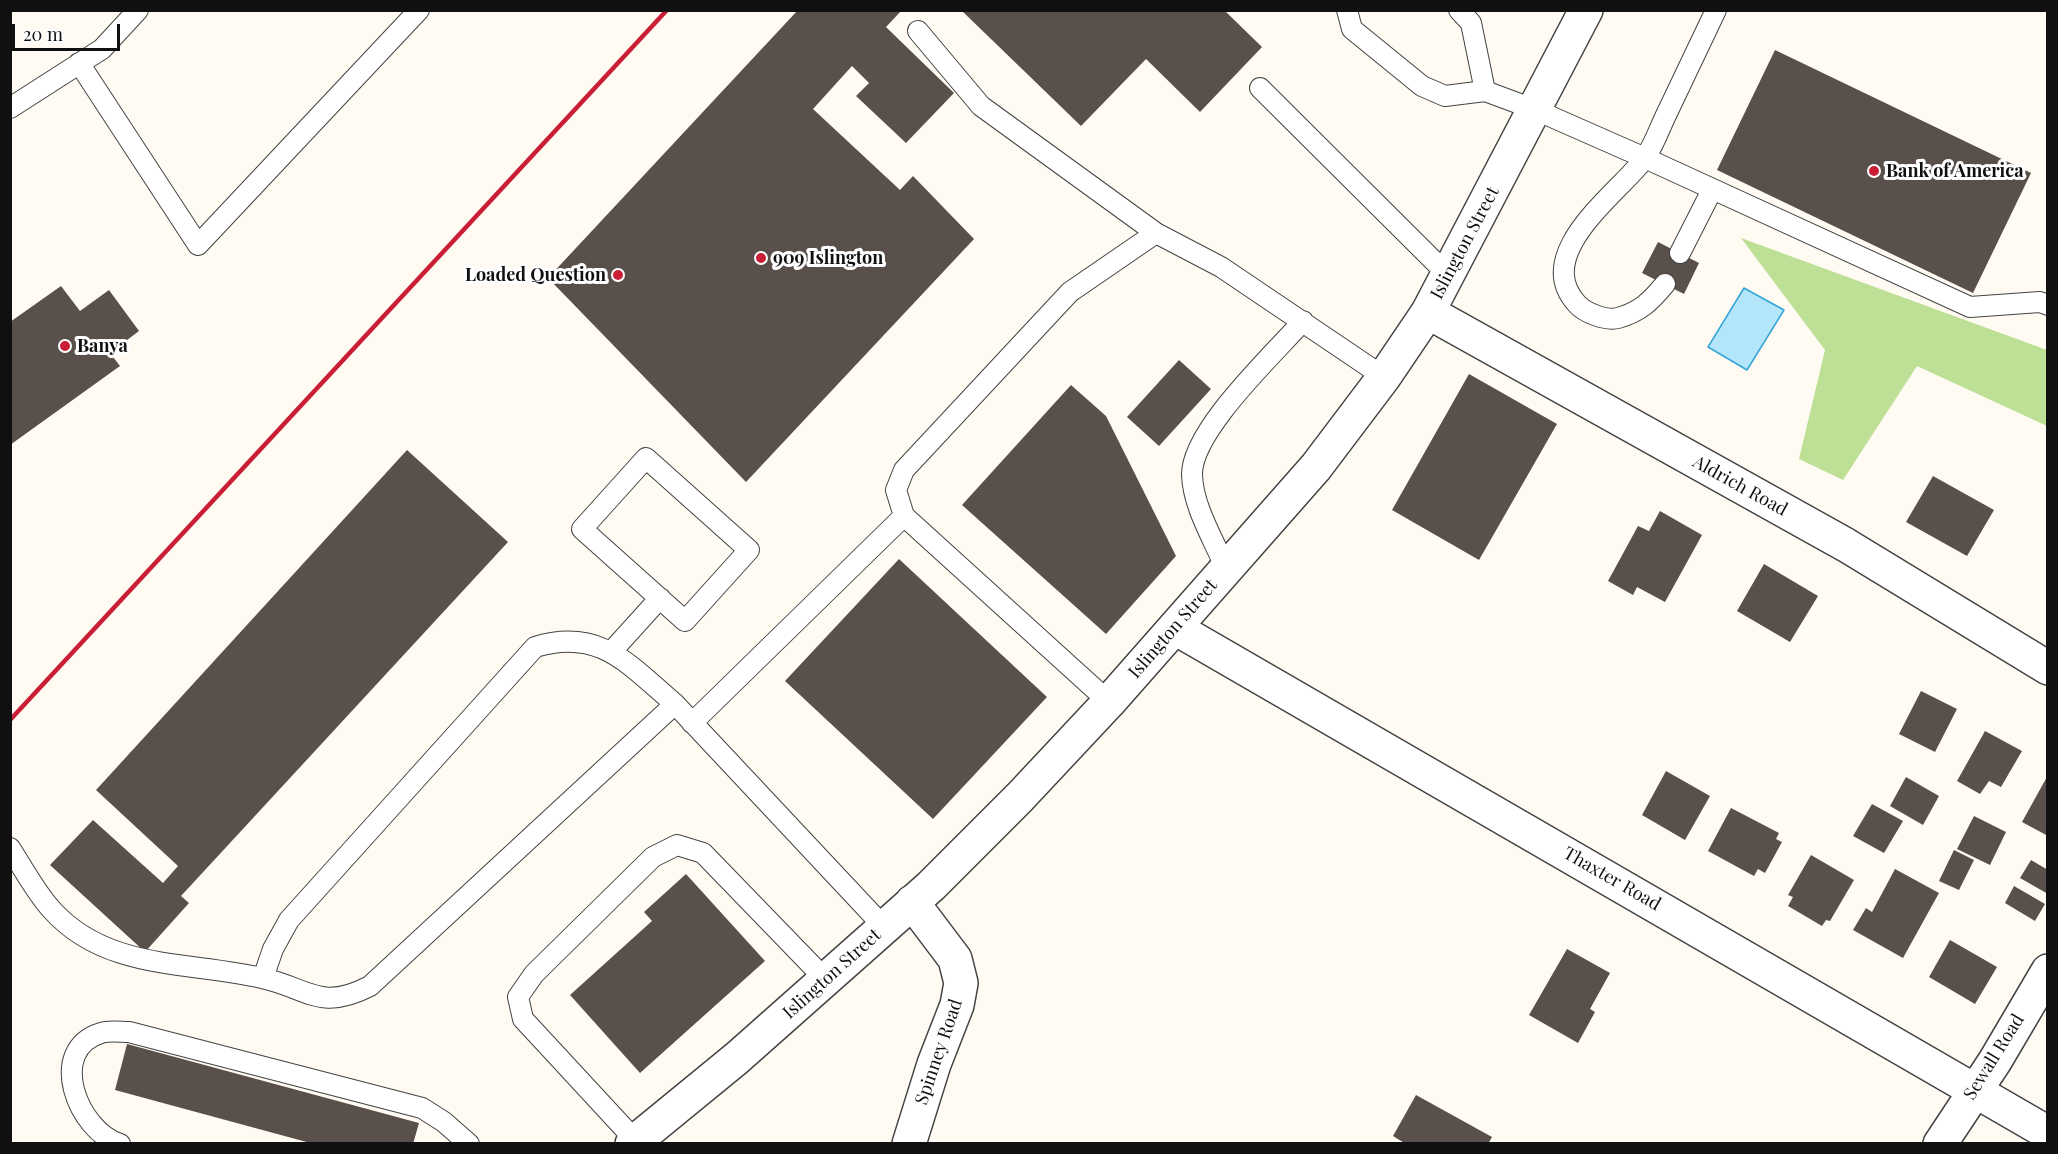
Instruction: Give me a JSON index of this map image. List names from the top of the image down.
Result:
{
  "streets": {
    "street": [
      "Islington Street",
      "Aldrich Road",
      "Thaxter Road",
      "Spinney Road",
      "Sewall Road"
    ]
  },
  "crossings": [
    ["Islington Street", "Aldrich Road"],
    ["Islington Street", "Thaxter Road"],
    ["Islington Street", "Spinney Road"],
    ["Thaxter Road", "Sewall Road"]
  ],
  "places": [
    "Bank of America",
    "909 Islington",
    "Loaded Question",
    "Banya"
  ],
  "scale_bar": "20 m"
}
